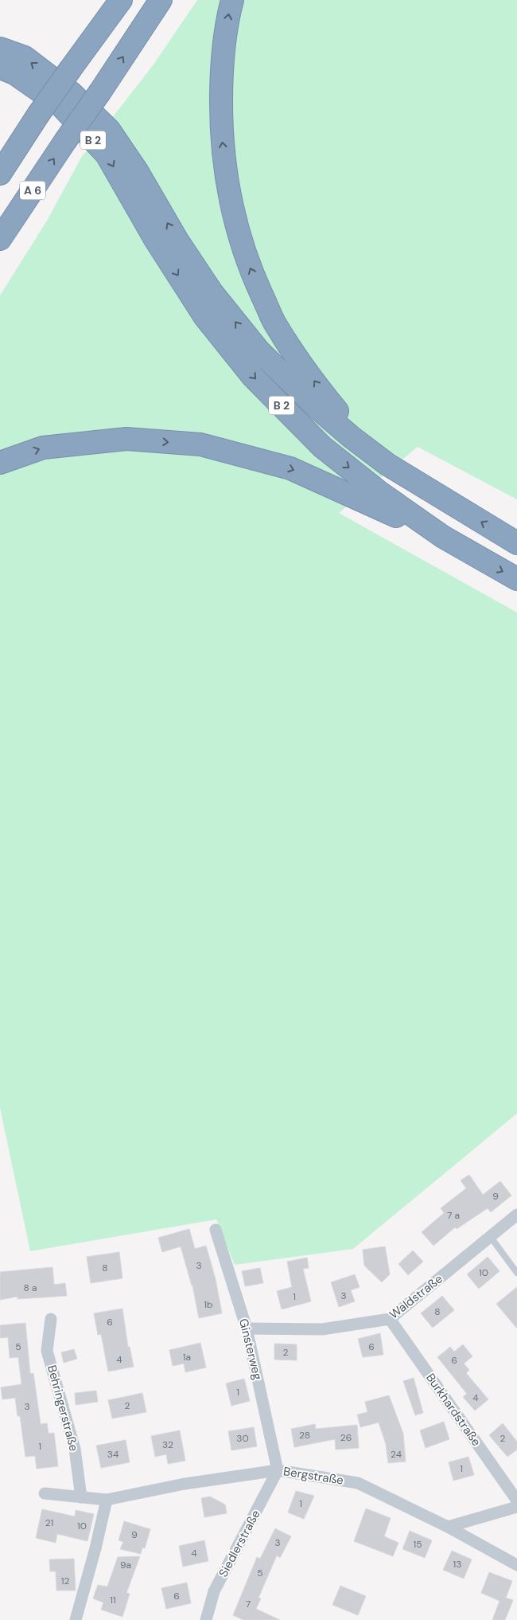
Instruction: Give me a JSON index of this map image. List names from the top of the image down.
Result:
{
  "streets": {
    "highway": ["B 2", "A 6"],
    "street": [
      "Waldstraße",
      "Ginsterweg",
      "Behringerstraße",
      "Burkhardstraße",
      "Bergstraße",
      "Siedlerstraße"
    ]
  },
  "crossings": [
    ["Waldstraße", "Ginsterweg"],
    ["Waldstraße", "Burkhardstraße"],
    ["Ginsterweg", "Bergstraße"],
    ["Ginsterweg", "Siedlerstraße"],
    ["Behringerstraße", "Bergstraße"],
    ["Bergstraße", "Siedlerstraße"]
  ],
  "house_numbers": [
    "9",
    "7 a",
    "3",
    "8",
    "10",
    "8 a",
    "3",
    "1",
    "1b",
    "8",
    "6",
    "5",
    "6",
    "2",
    "1a",
    "4",
    "6",
    "1",
    "4",
    "2",
    "3",
    "28",
    "26",
    "30",
    "2",
    "32",
    "1",
    "34",
    "24",
    "1",
    "1",
    "21",
    "10",
    "9",
    "3",
    "15",
    "4",
    "13",
    "9a",
    "5",
    "12",
    "6",
    "11",
    "7"
  ]
}
